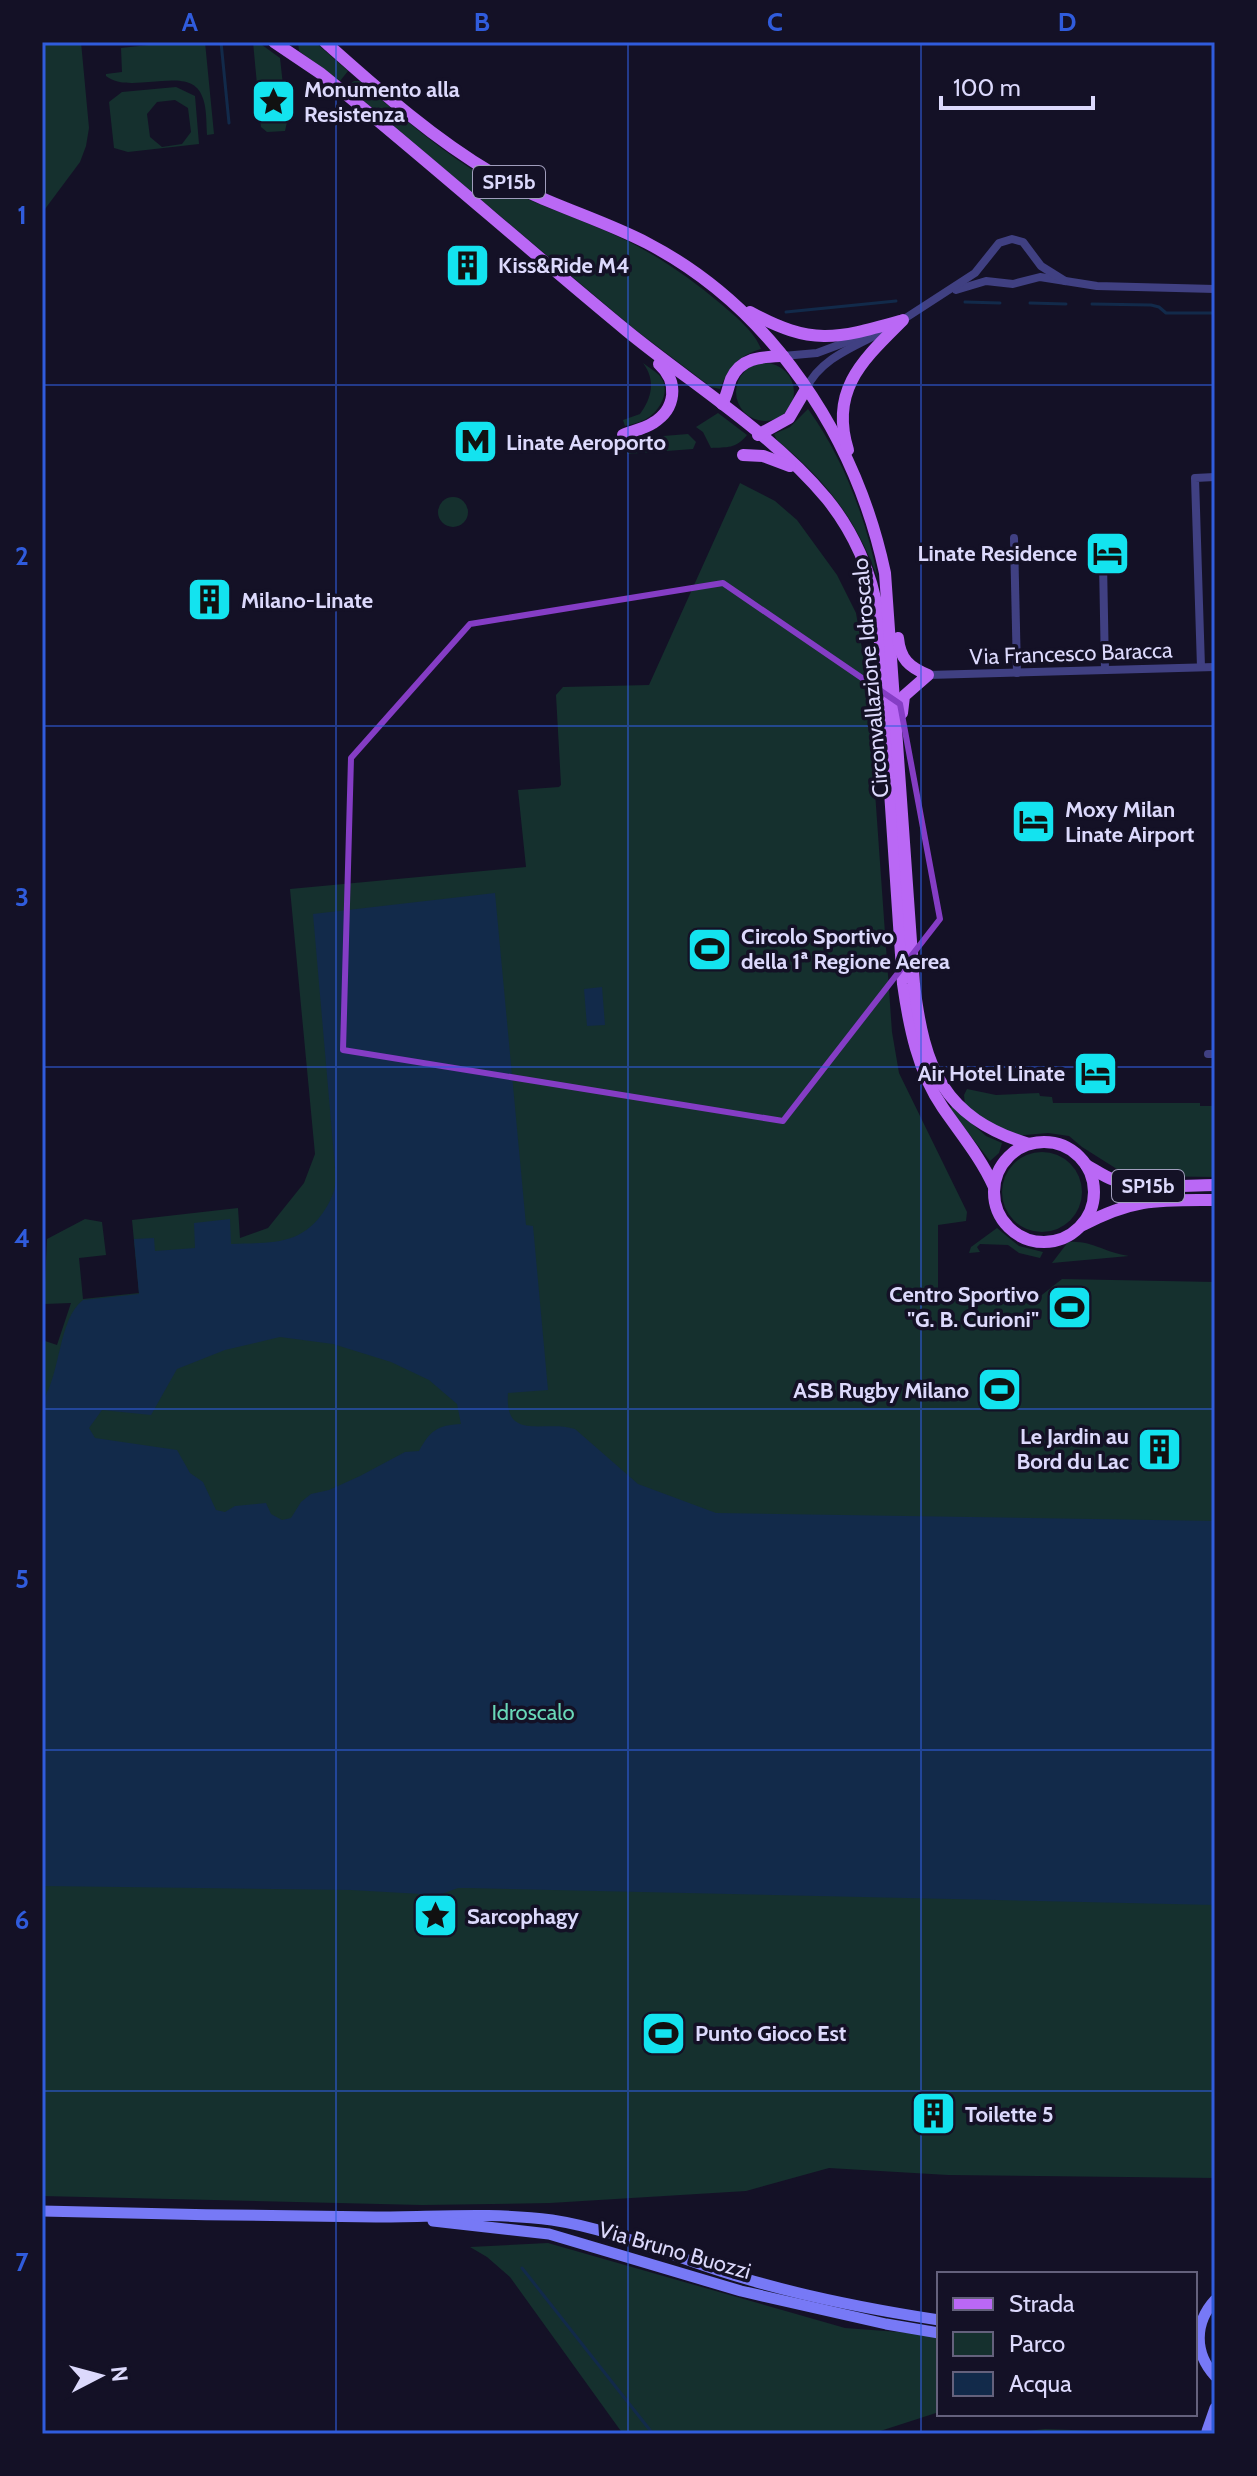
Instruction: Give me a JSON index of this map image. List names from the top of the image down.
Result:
{
  "streets": {
    "main road": ["SP15b", "Circonvallazione Idroscalo", "Via Bruno Buozzi"],
    "street": ["Via Francesco Baracca"]
  },
  "crossings": [
    ["SP15b", "Circonvallazione Idroscalo"]
  ],
  "parks": ["Idroscalo"],
  "places": {
    "place": ["Monumento alla Resistenza", "Sarcophagy"],
    "building": [
      "Kiss&Ride M4",
      "Milano-Linate",
      "Le Jardin au Bord du Lac",
      "Toilette 5"
    ],
    "metro station": ["Linate Aeroporto"],
    "hotel": ["Linate Residence", "Moxy Milan Linate Airport", "Air Hotel Linate"],
    "sports": [
      "Circolo Sportivo della 1ª Regione Aerea",
      "Centro Sportivo \"G. B. Curioni\"",
      "ASB Rugby Milano",
      "Punto Gioco Est"
    ]
  },
  "legend": ["Strada", "Parco", "Acqua"],
  "scale_bar": "100 m",
  "north": "right",
  "grid": {
    "columns": [
      "A",
      "B",
      "C",
      "D"
    ],
    "rows": [
      "1",
      "2",
      "3",
      "4",
      "5",
      "6",
      "7"
    ]
  }
}
